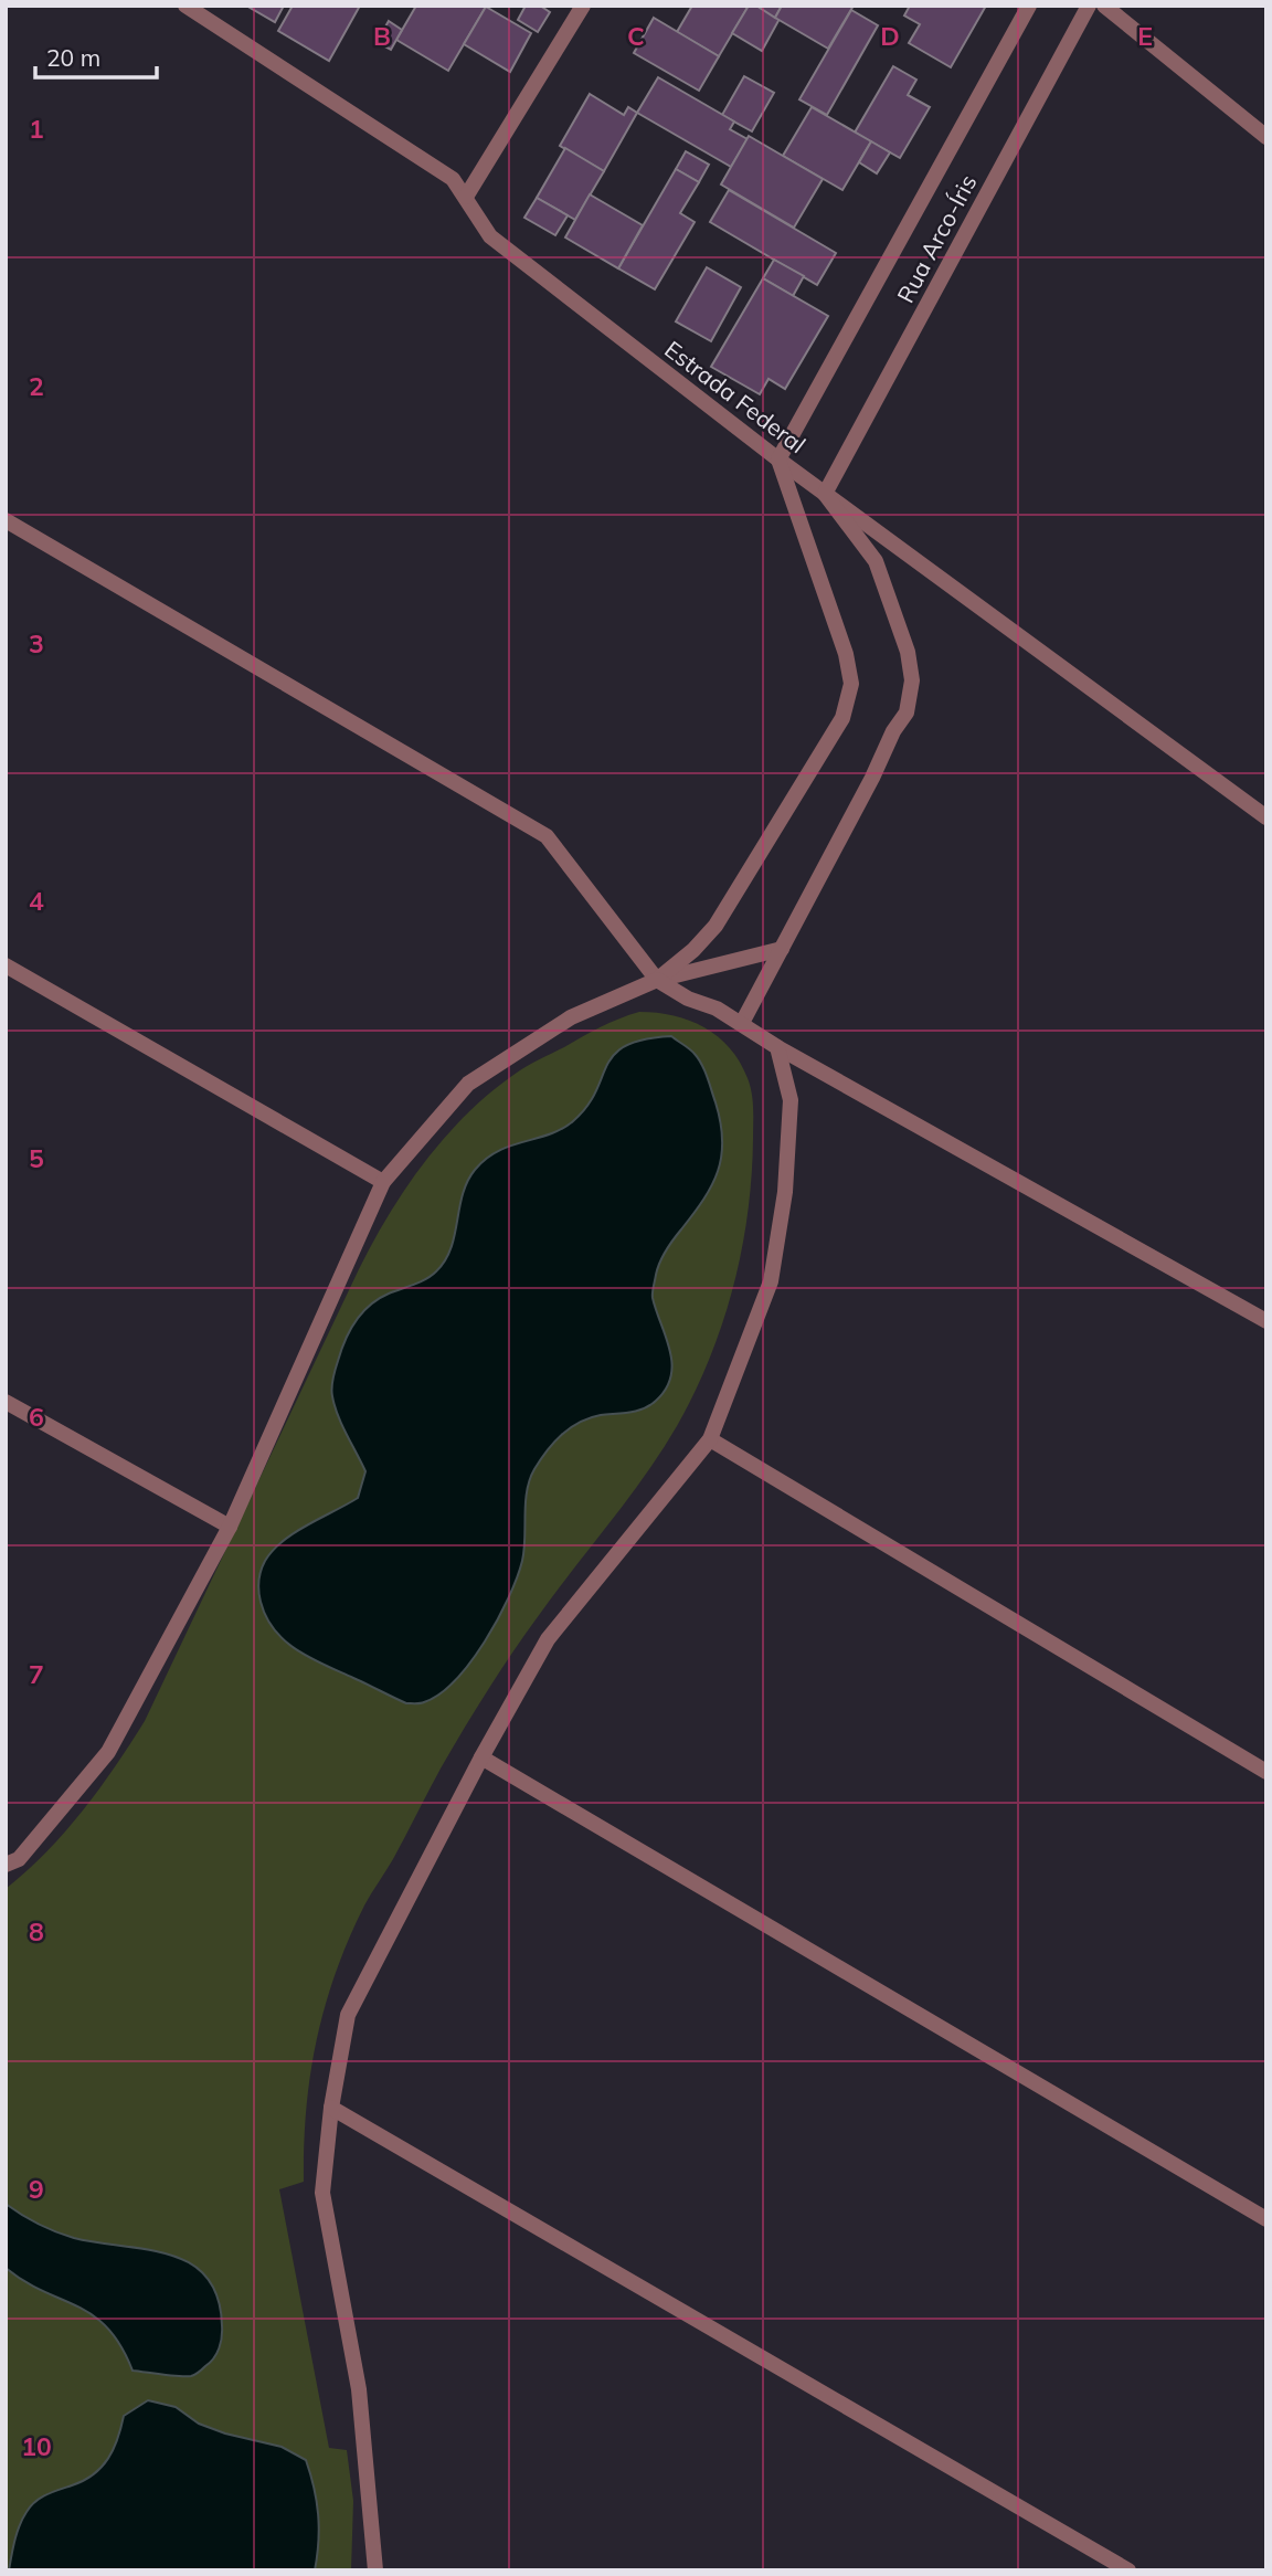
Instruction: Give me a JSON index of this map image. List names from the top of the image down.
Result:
{
  "streets": {
    "street": ["Rua Arco-Íris", "Estrada Federal"]
  },
  "crossings": [
    ["Rua Arco-Íris", "Estrada Federal"]
  ],
  "scale_bar": "20 m",
  "grid": {
    "columns": [
      "B",
      "C",
      "D",
      "E"
    ],
    "rows": [
      "1",
      "2",
      "3",
      "4",
      "5",
      "6",
      "7",
      "8",
      "9",
      "10"
    ]
  }
}
